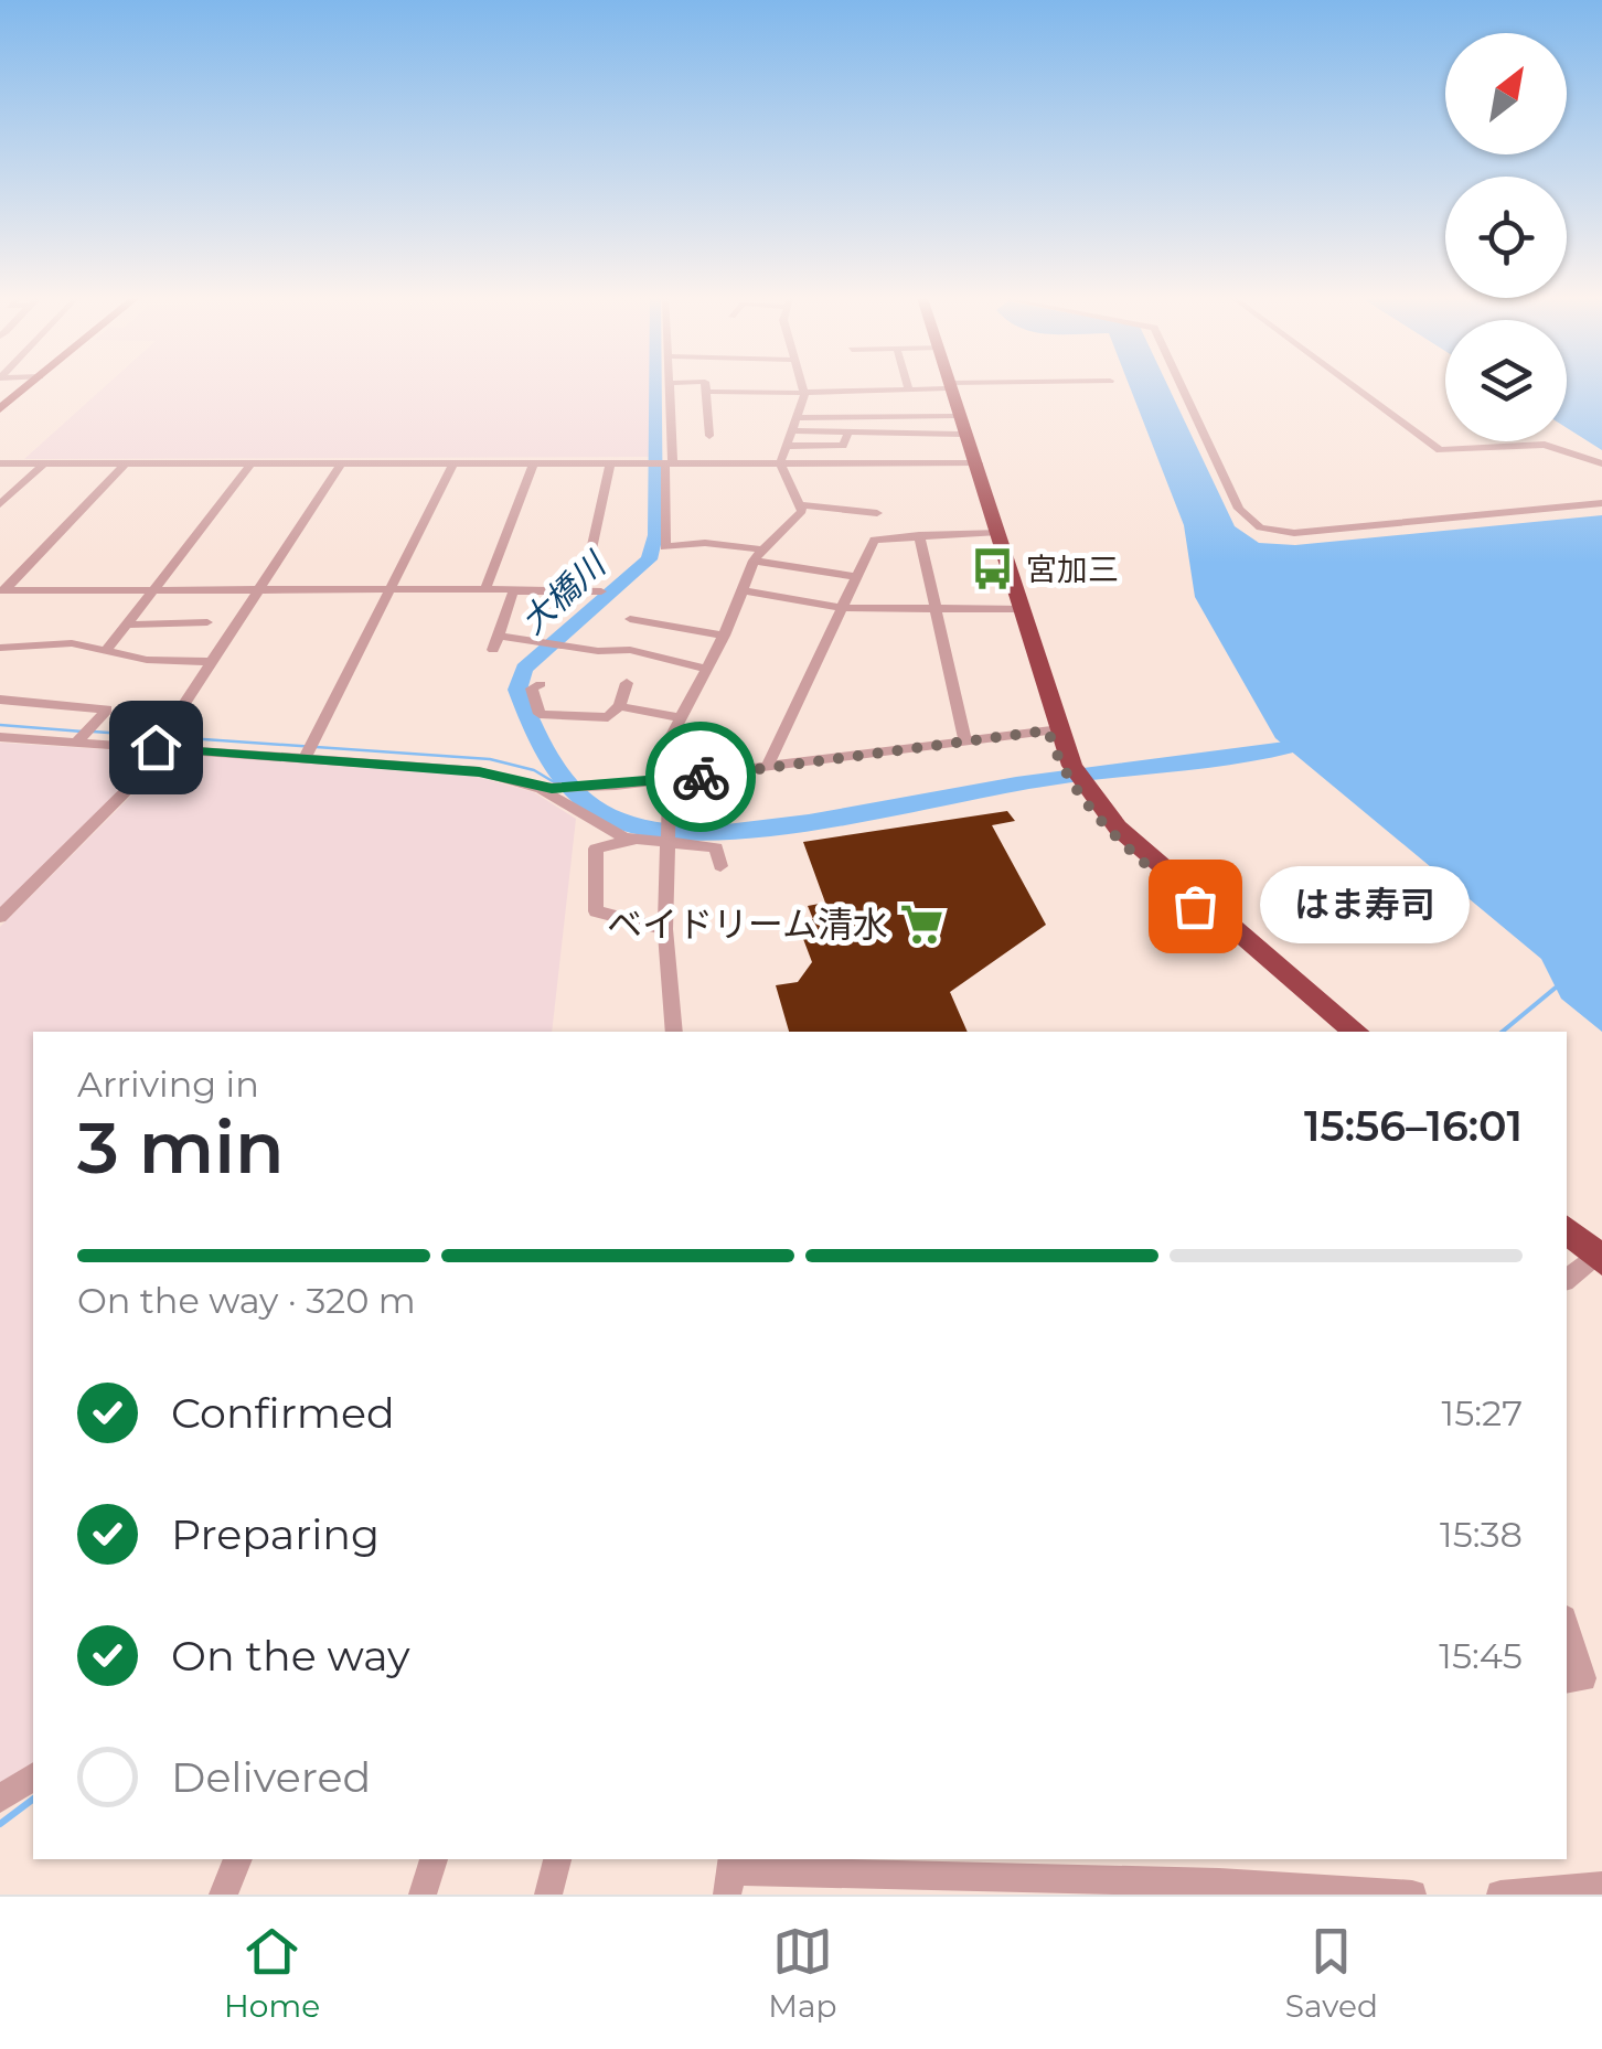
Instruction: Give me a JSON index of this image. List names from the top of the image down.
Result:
{
  "water": ["大橋川"],
  "places": {
    "bus stop": ["宮加三"],
    "other": ["はま寿司"],
    "supermarket": ["ベイドリーム清水"]
  },
  "north": "top right",
  "page": {
    "bubble": "はま寿司",
    "heading": ["3 min", "Arriving in", "15:56–16:01"],
    "bar": "On the way · 320 m",
    "list": [
      ["Confirmed", "15:27"],
      ["Preparing", "15:38"],
      ["On the way", "15:45"],
      "Delivered"
    ],
    "tabs": ["Home", "Map", "Saved"]
  }
}
